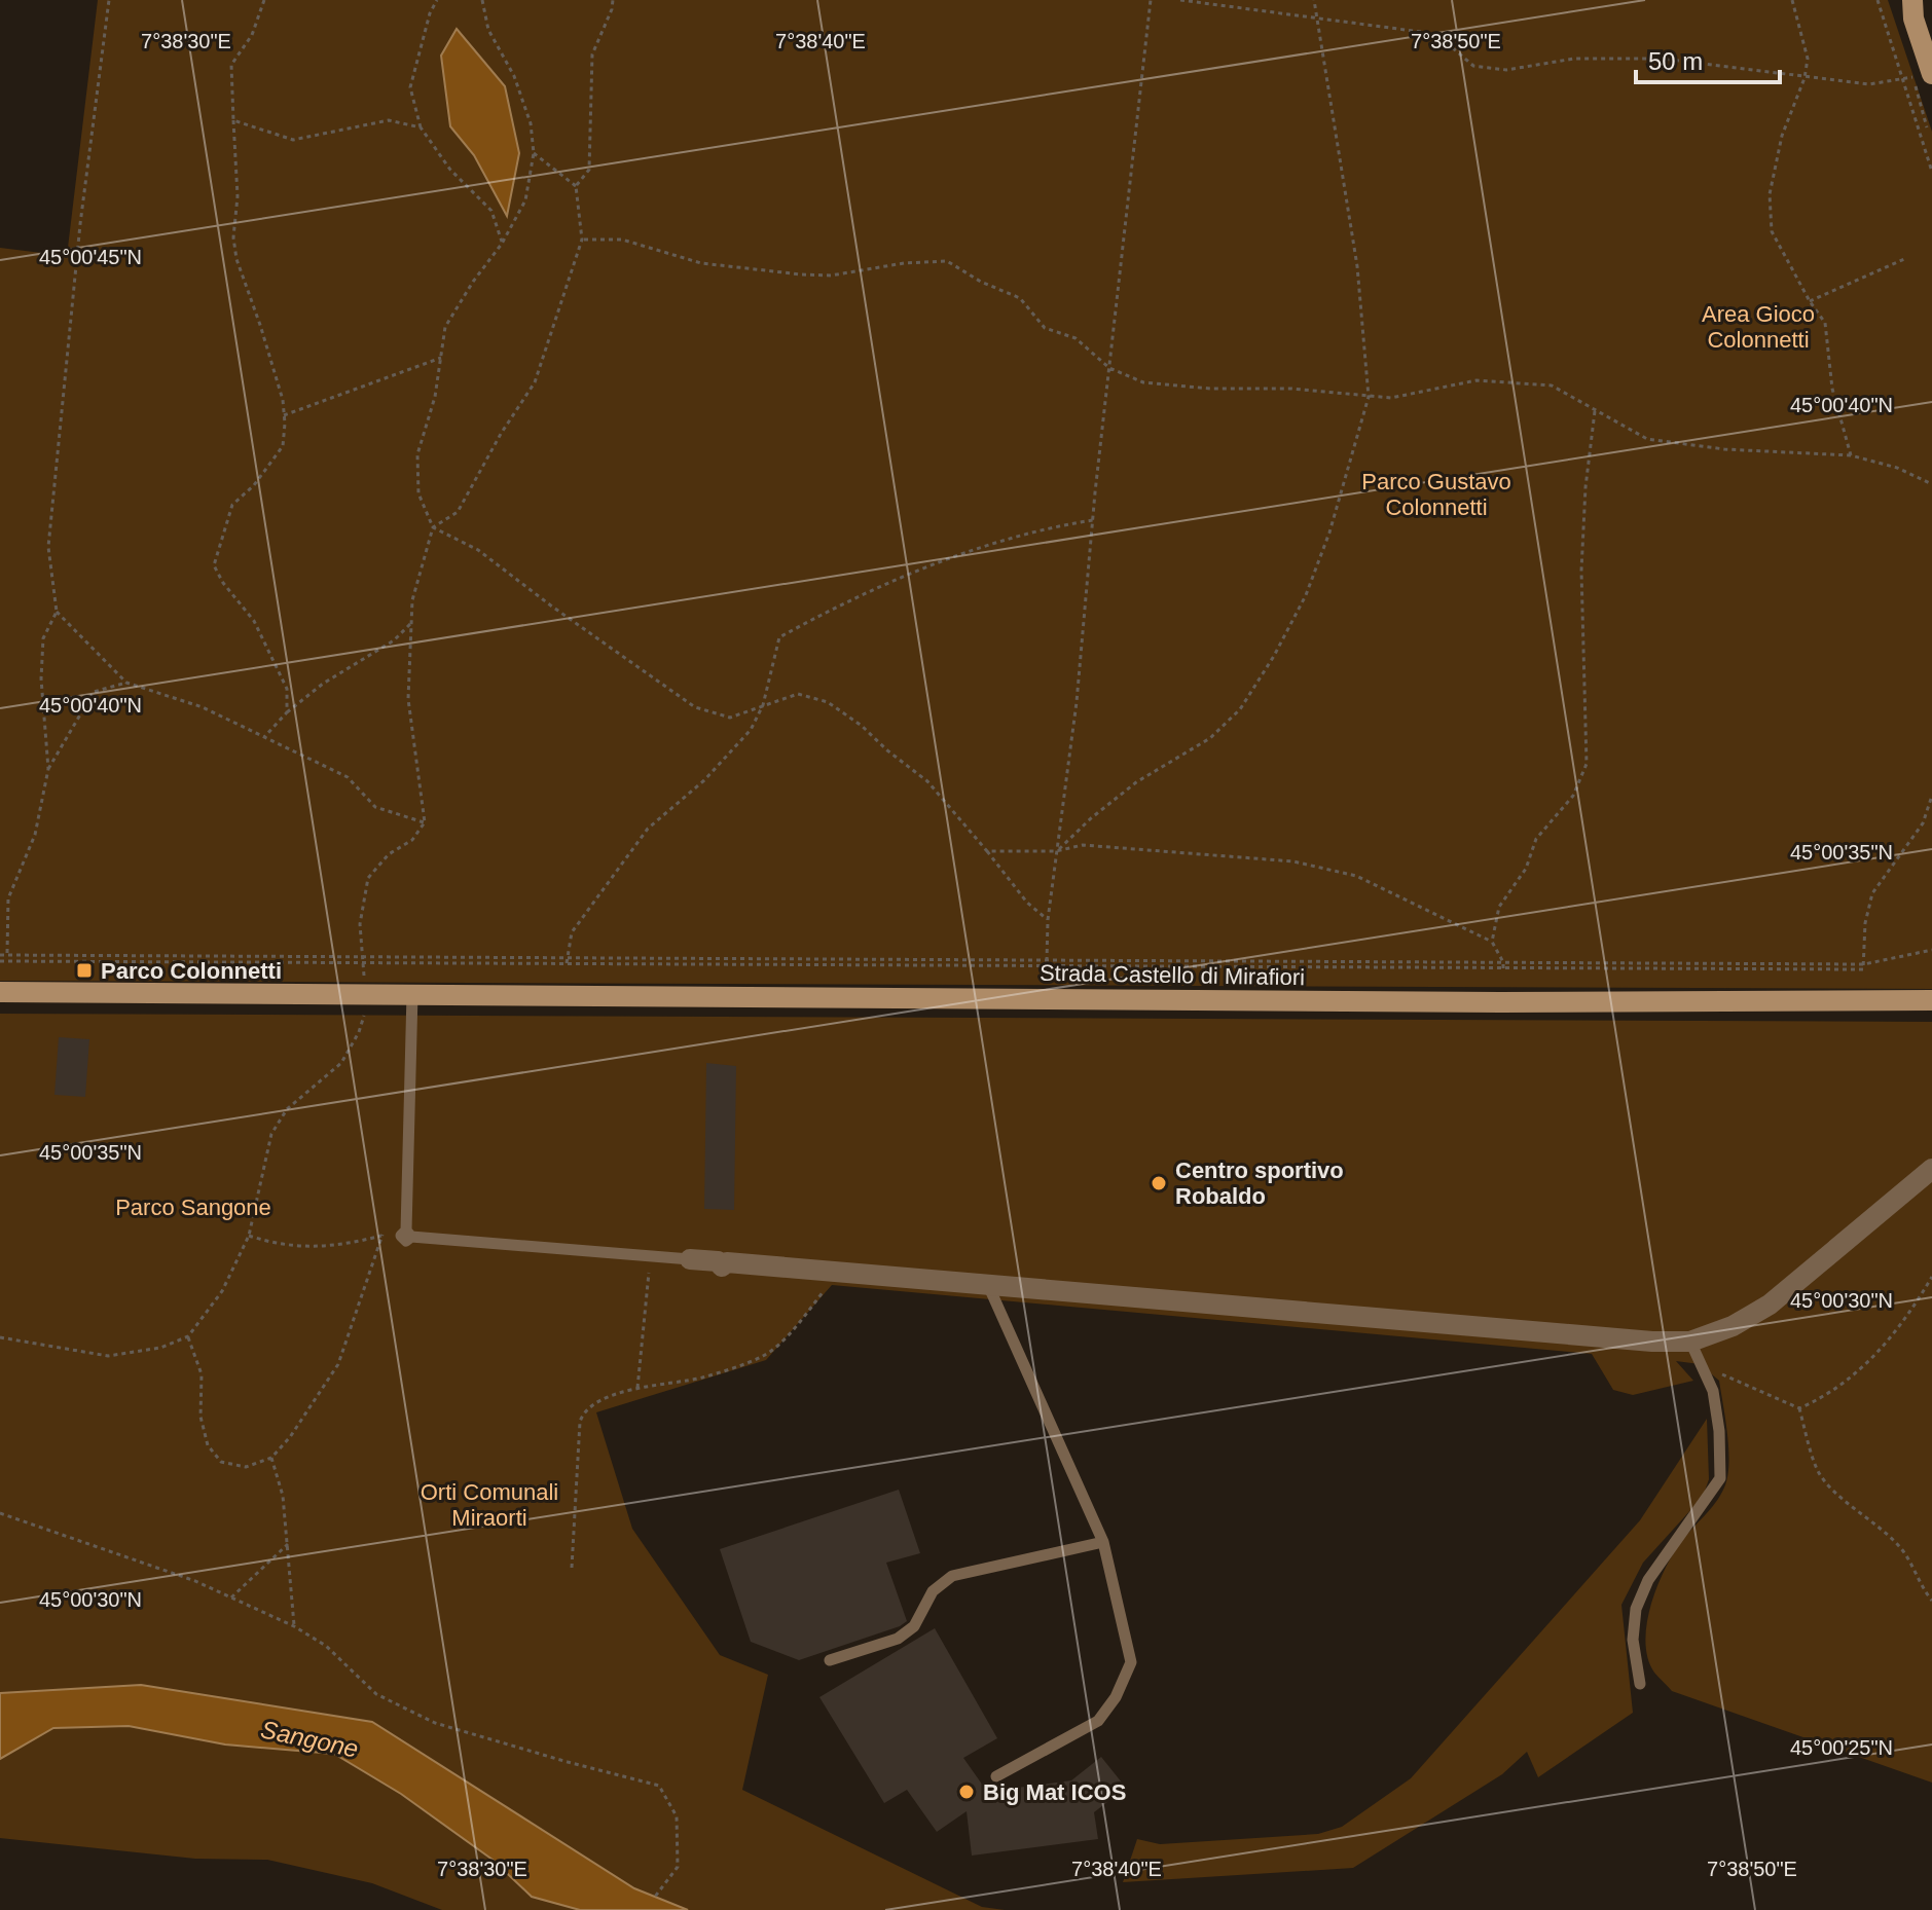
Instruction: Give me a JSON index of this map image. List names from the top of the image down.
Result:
{
  "streets": {
    "street": ["Strada Castello di Mirafiori"]
  },
  "water": ["Sangone"],
  "parks": [
    "Area Gioco Colonnetti",
    "Parco Gustavo Colonnetti",
    "Parco Sangone",
    "Orti Comunali Miraorti"
  ],
  "places": {
    "transit": ["Parco Colonnetti"],
    "other": ["Centro sportivo Robaldo", "Big Mat ICOS"]
  },
  "scale_bar": "50 m",
  "coordinates": [
    "7°38'30\"E",
    "7°38'40\"E",
    "7°38'50\"E",
    "45°00'45\"N",
    "45°00'40\"N",
    "45°00'35\"N",
    "45°00'30\"N",
    "45°00'25\"N"
  ]
}
